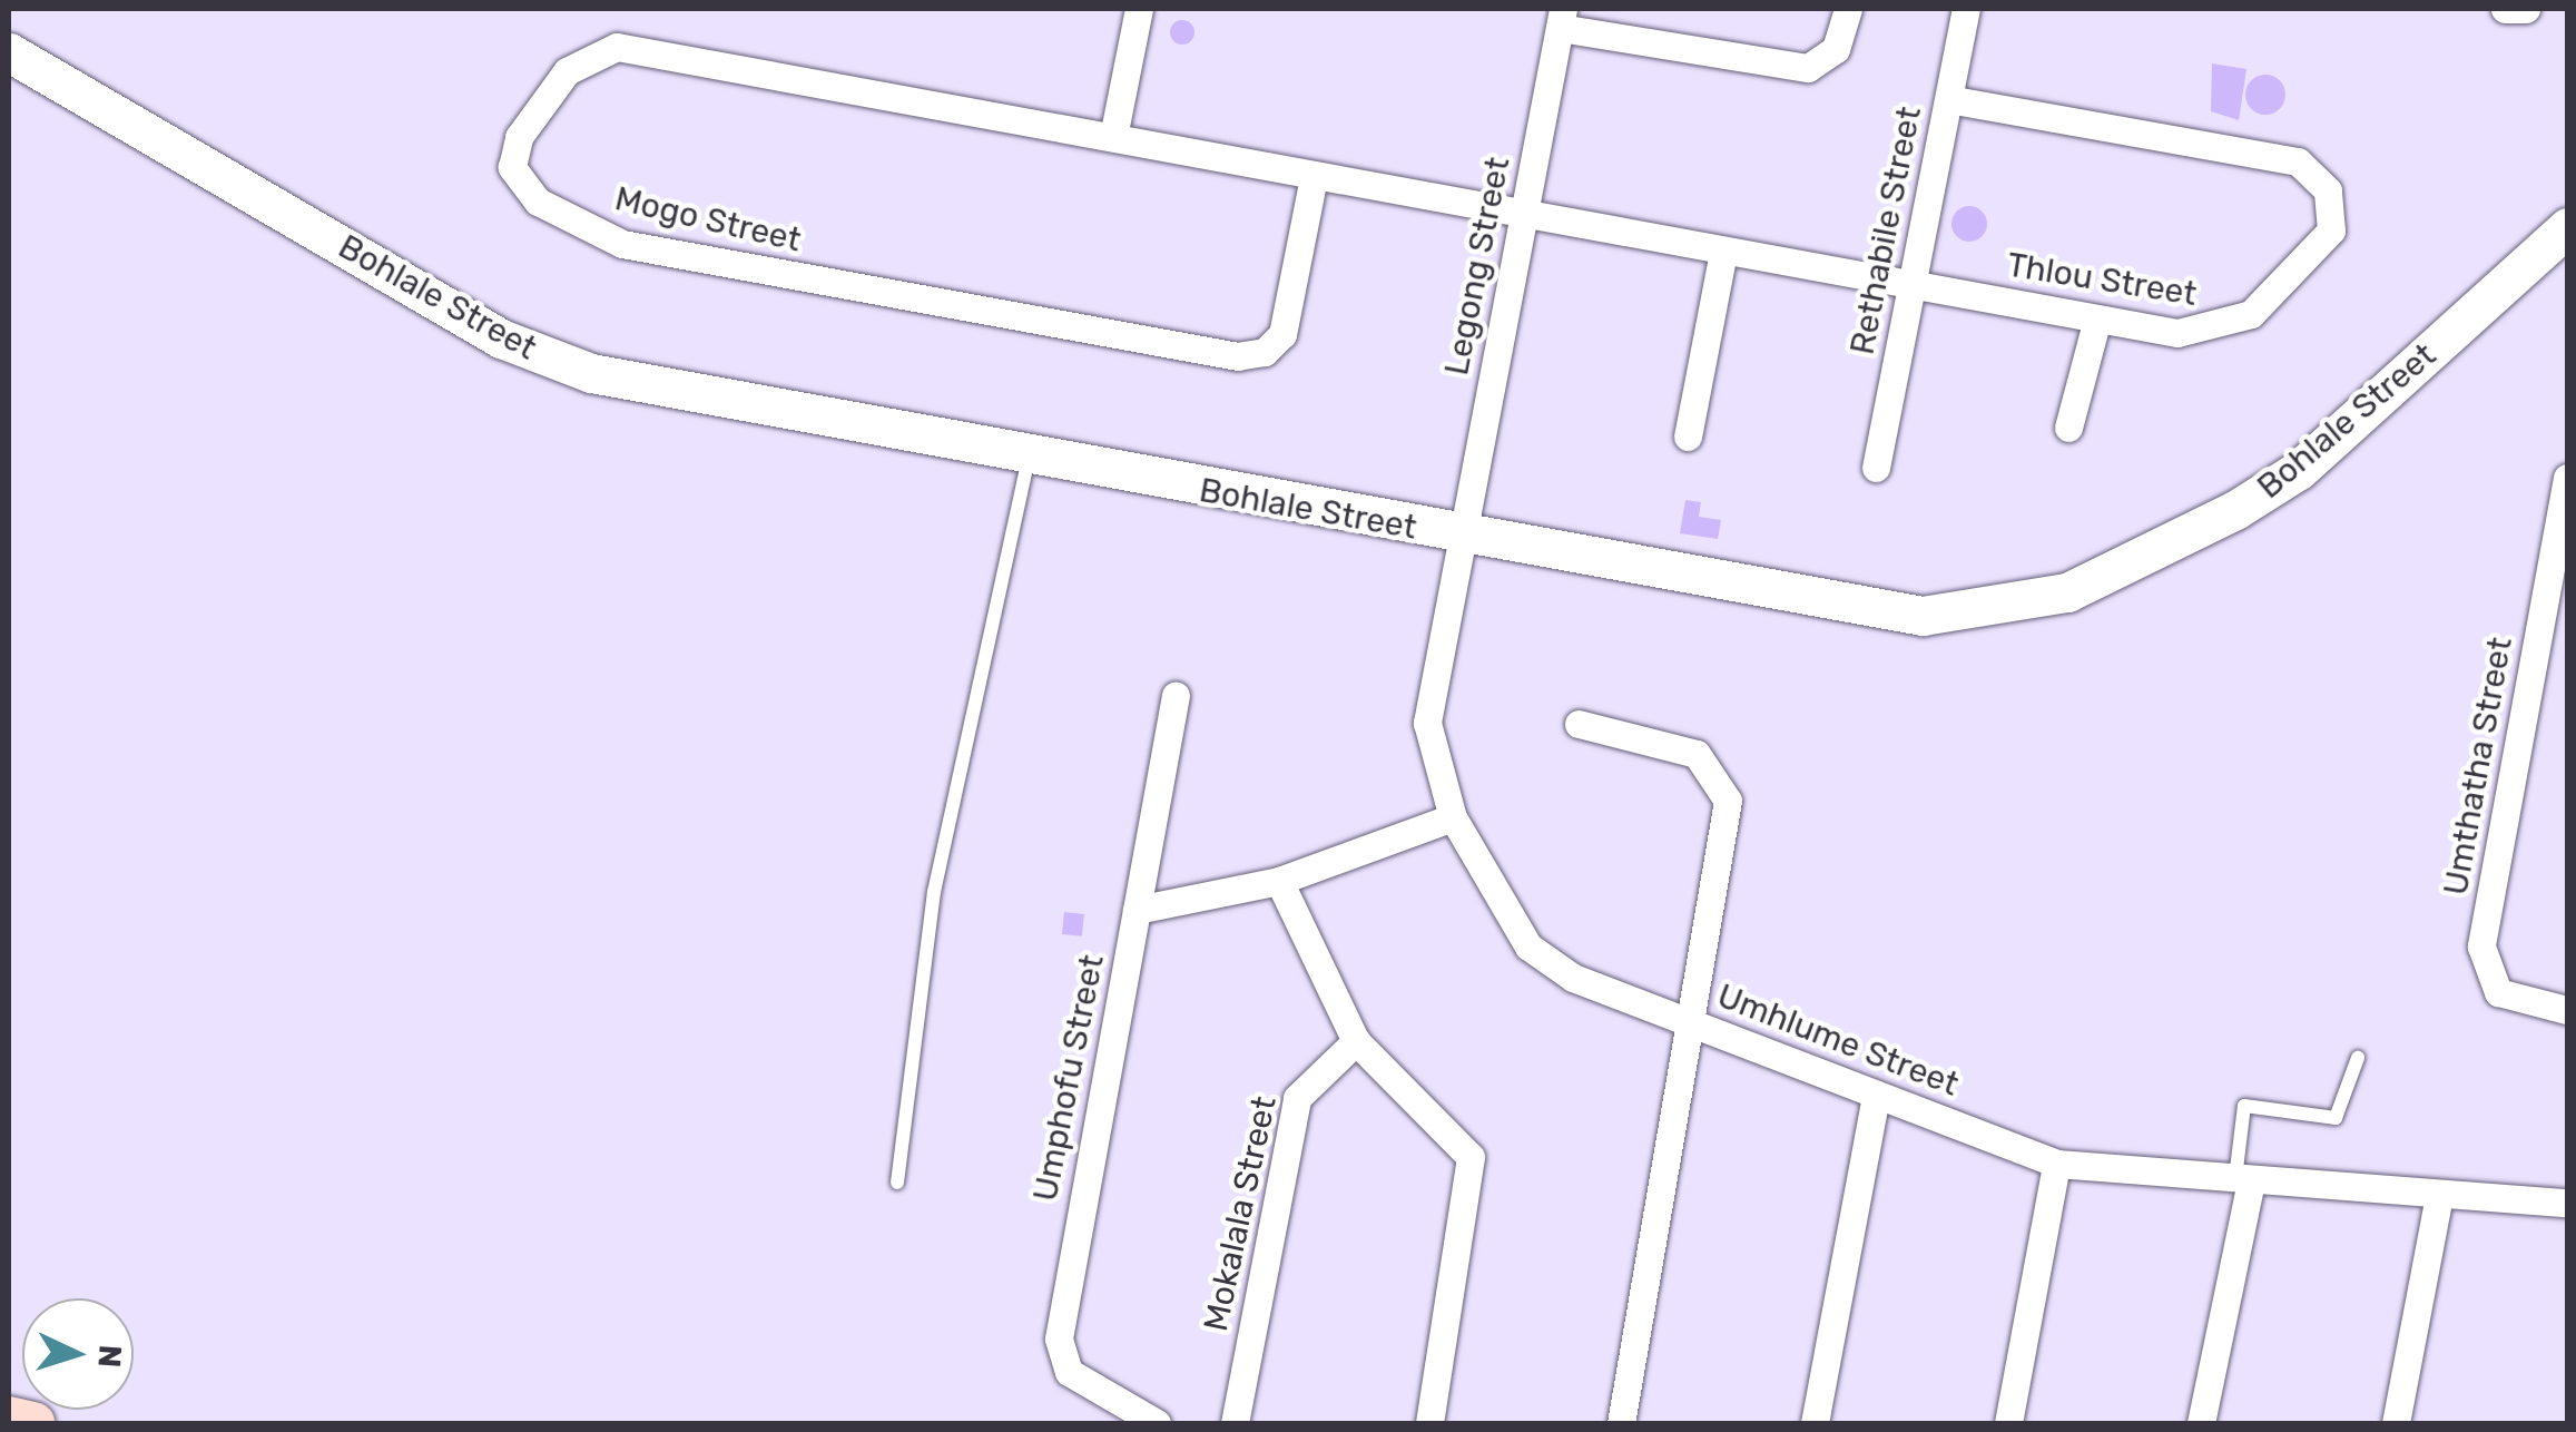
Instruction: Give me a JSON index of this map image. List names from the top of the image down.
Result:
{
  "streets": {
    "street": [
      "Mogo Street",
      "Rethabile Street",
      "Legong Street",
      "Thlou Street",
      "Bohlale Street",
      "Umthatha Street",
      "Umhlume Street",
      "Umphofu Street",
      "Mokalala Street"
    ]
  },
  "crossings": [
    ["Mogo Street", "Legong Street"],
    ["Mogo Street", "Thlou Street"],
    ["Rethabile Street", "Thlou Street"],
    ["Legong Street", "Thlou Street"],
    ["Legong Street", "Bohlale Street"],
    ["Legong Street", "Umhlume Street"],
    ["Bohlale Street", "Umhlume Street"]
  ],
  "north": "right"
}
